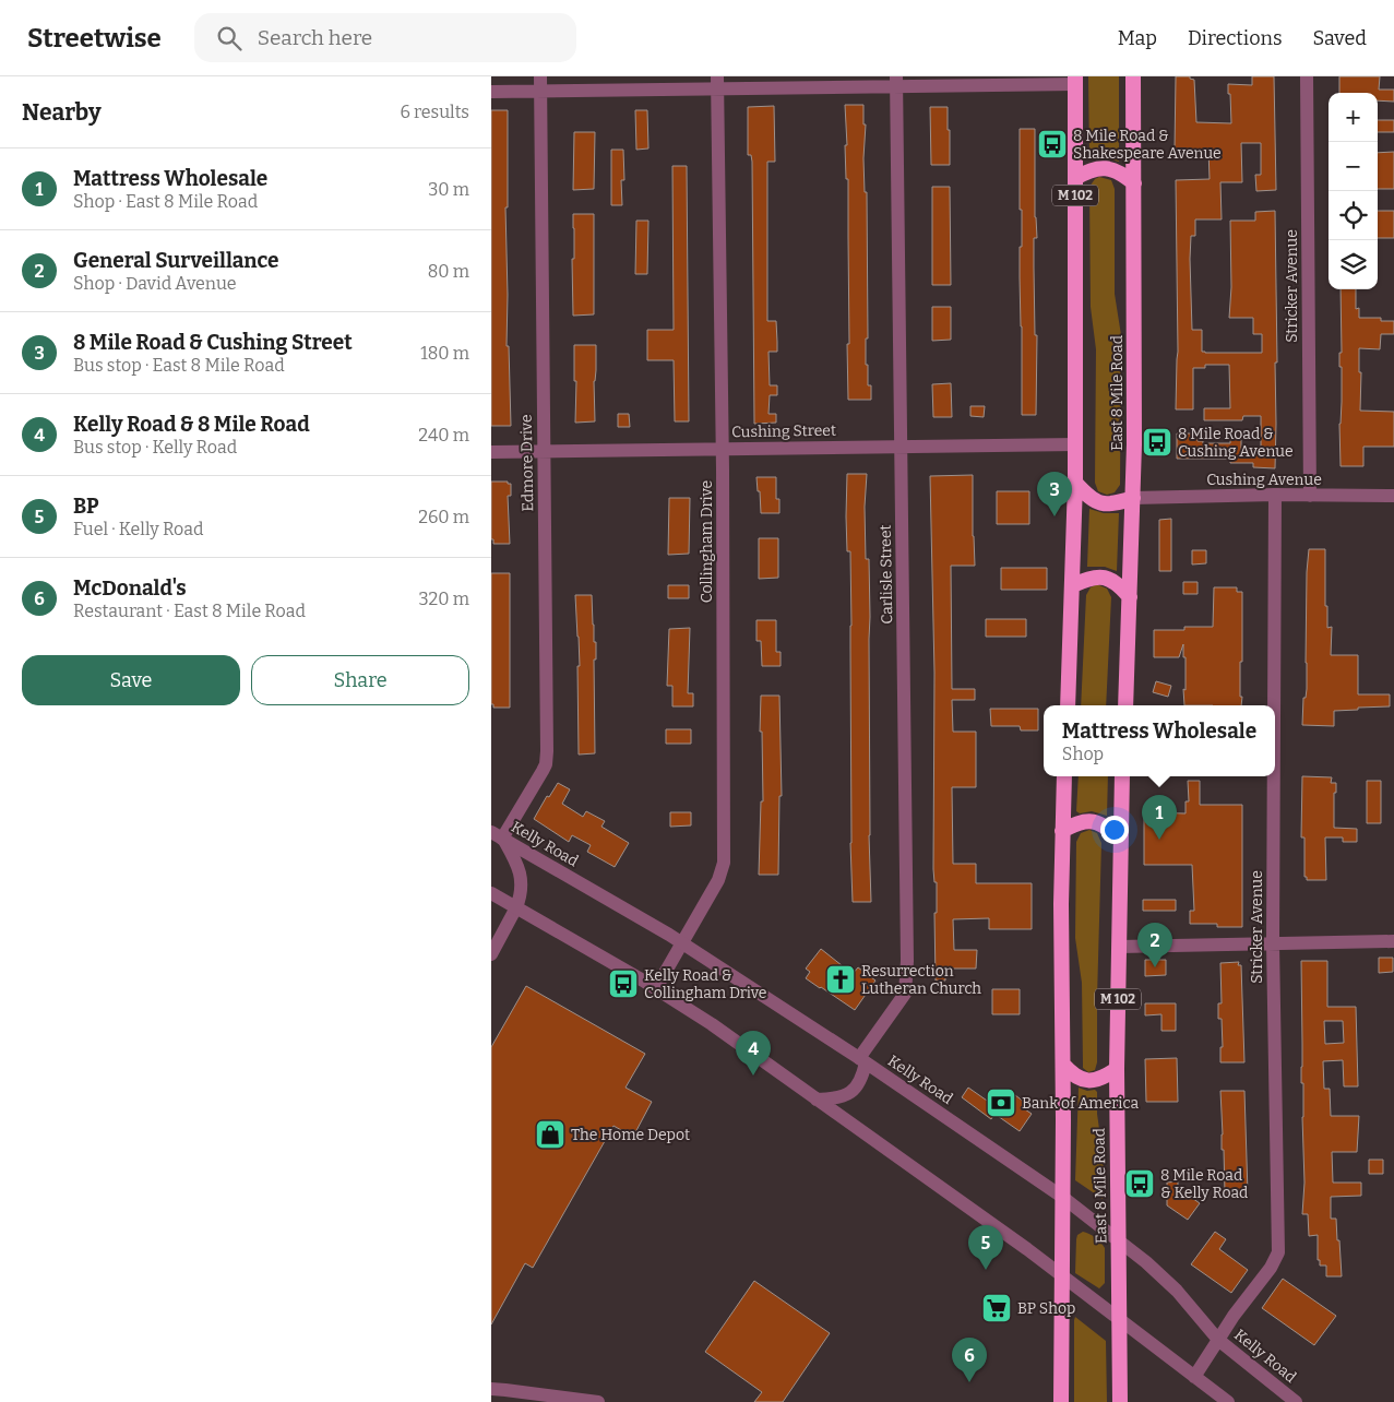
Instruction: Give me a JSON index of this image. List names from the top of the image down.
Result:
{
  "streets": {
    "highway": ["M 102", "East 8 Mile Road"],
    "street": [
      "Stricker Avenue",
      "Cushing Street",
      "Edmore Drive",
      "Cushing Avenue",
      "Collingham Drive",
      "Carlisle Street",
      "Kelly Road"
    ]
  },
  "crossings": [
    ["M 102", "Cushing Street"],
    ["Stricker Avenue", "Cushing Avenue"],
    ["Stricker Avenue", "Kelly Road"],
    ["East 8 Mile Road", "Cushing Avenue"],
    ["East 8 Mile Road", "Kelly Road"],
    ["Cushing Street", "Edmore Drive"],
    ["Cushing Street", "Collingham Drive"],
    ["Cushing Street", "Carlisle Street"],
    ["Edmore Drive", "Kelly Road"],
    ["Collingham Drive", "Kelly Road"],
    ["Carlisle Street", "Kelly Road"]
  ],
  "places": {
    "bus stop": [
      "8 Mile Road & Shakespeare Avenue",
      "8 Mile Road & Cushing Avenue",
      "Kelly Road & Collingham Drive",
      "8 Mile Road & Kelly Road"
    ],
    "church": ["Resurrection Lutheran Church"],
    "bank": ["Bank of America"],
    "shop": ["The Home Depot"],
    "supermarket": ["BP Shop"]
  },
  "page": {
    "header": "Streetwise",
    "search": "Search here",
    "nav": ["Map", "Directions", "Saved"],
    "heading": ["Nearby", "6 results"],
    "map_buttons": ["+", "−"],
    "list": [
      {
        "mark": "1",
        "name": "Mattress Wholesale",
        "note": "Shop · East 8 Mile Road",
        "value": "30 m"
      },
      {
        "mark": "2",
        "name": "General Surveillance",
        "note": "Shop · David Avenue",
        "value": "80 m"
      },
      {
        "mark": "3",
        "name": "8 Mile Road & Cushing Street",
        "note": "Bus stop · East 8 Mile Road",
        "value": "180 m"
      },
      {
        "mark": "4",
        "name": "Kelly Road & 8 Mile Road",
        "note": "Bus stop · Kelly Road",
        "value": "240 m"
      },
      {
        "mark": "5",
        "name": "BP",
        "note": "Fuel · Kelly Road",
        "value": "260 m"
      },
      {
        "mark": "6",
        "name": "McDonald's",
        "note": "Restaurant · East 8 Mile Road",
        "value": "320 m"
      }
    ],
    "pins": [
      "3",
      "1",
      "2",
      "4",
      "5",
      "6"
    ],
    "buttons": ["Save", "Share"],
    "popup": ["Mattress Wholesale", "Shop"]
  }
}
